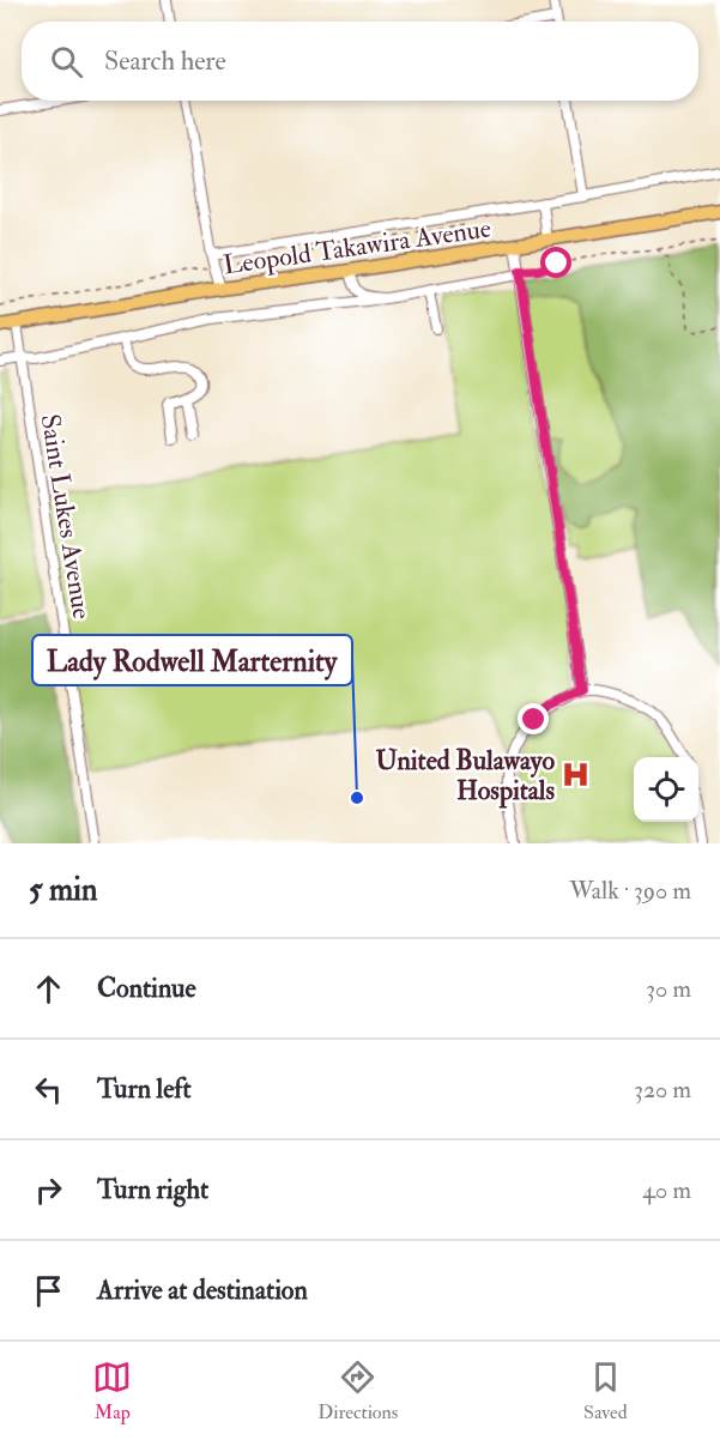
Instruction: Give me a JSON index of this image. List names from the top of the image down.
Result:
{
  "streets": {
    "highway": ["Leopold Takawira Avenue"],
    "street": ["Saint Lukes Avenue"]
  },
  "crossings": [
    ["Leopold Takawira Avenue", "Saint Lukes Avenue"]
  ],
  "places": {
    "hospital": ["United Bulawayo Hospitals"],
    "other": ["Lady Rodwell Marternity"]
  },
  "page": {
    "search": "Search here",
    "heading": ["5 min", "Walk · 390 m"],
    "list": [
      ["Continue", "30 m"],
      ["Turn left", "320 m"],
      ["Turn right", "40 m"],
      "Arrive at destination"
    ],
    "nav": ["Map", "Directions", "Saved"]
  }
}
